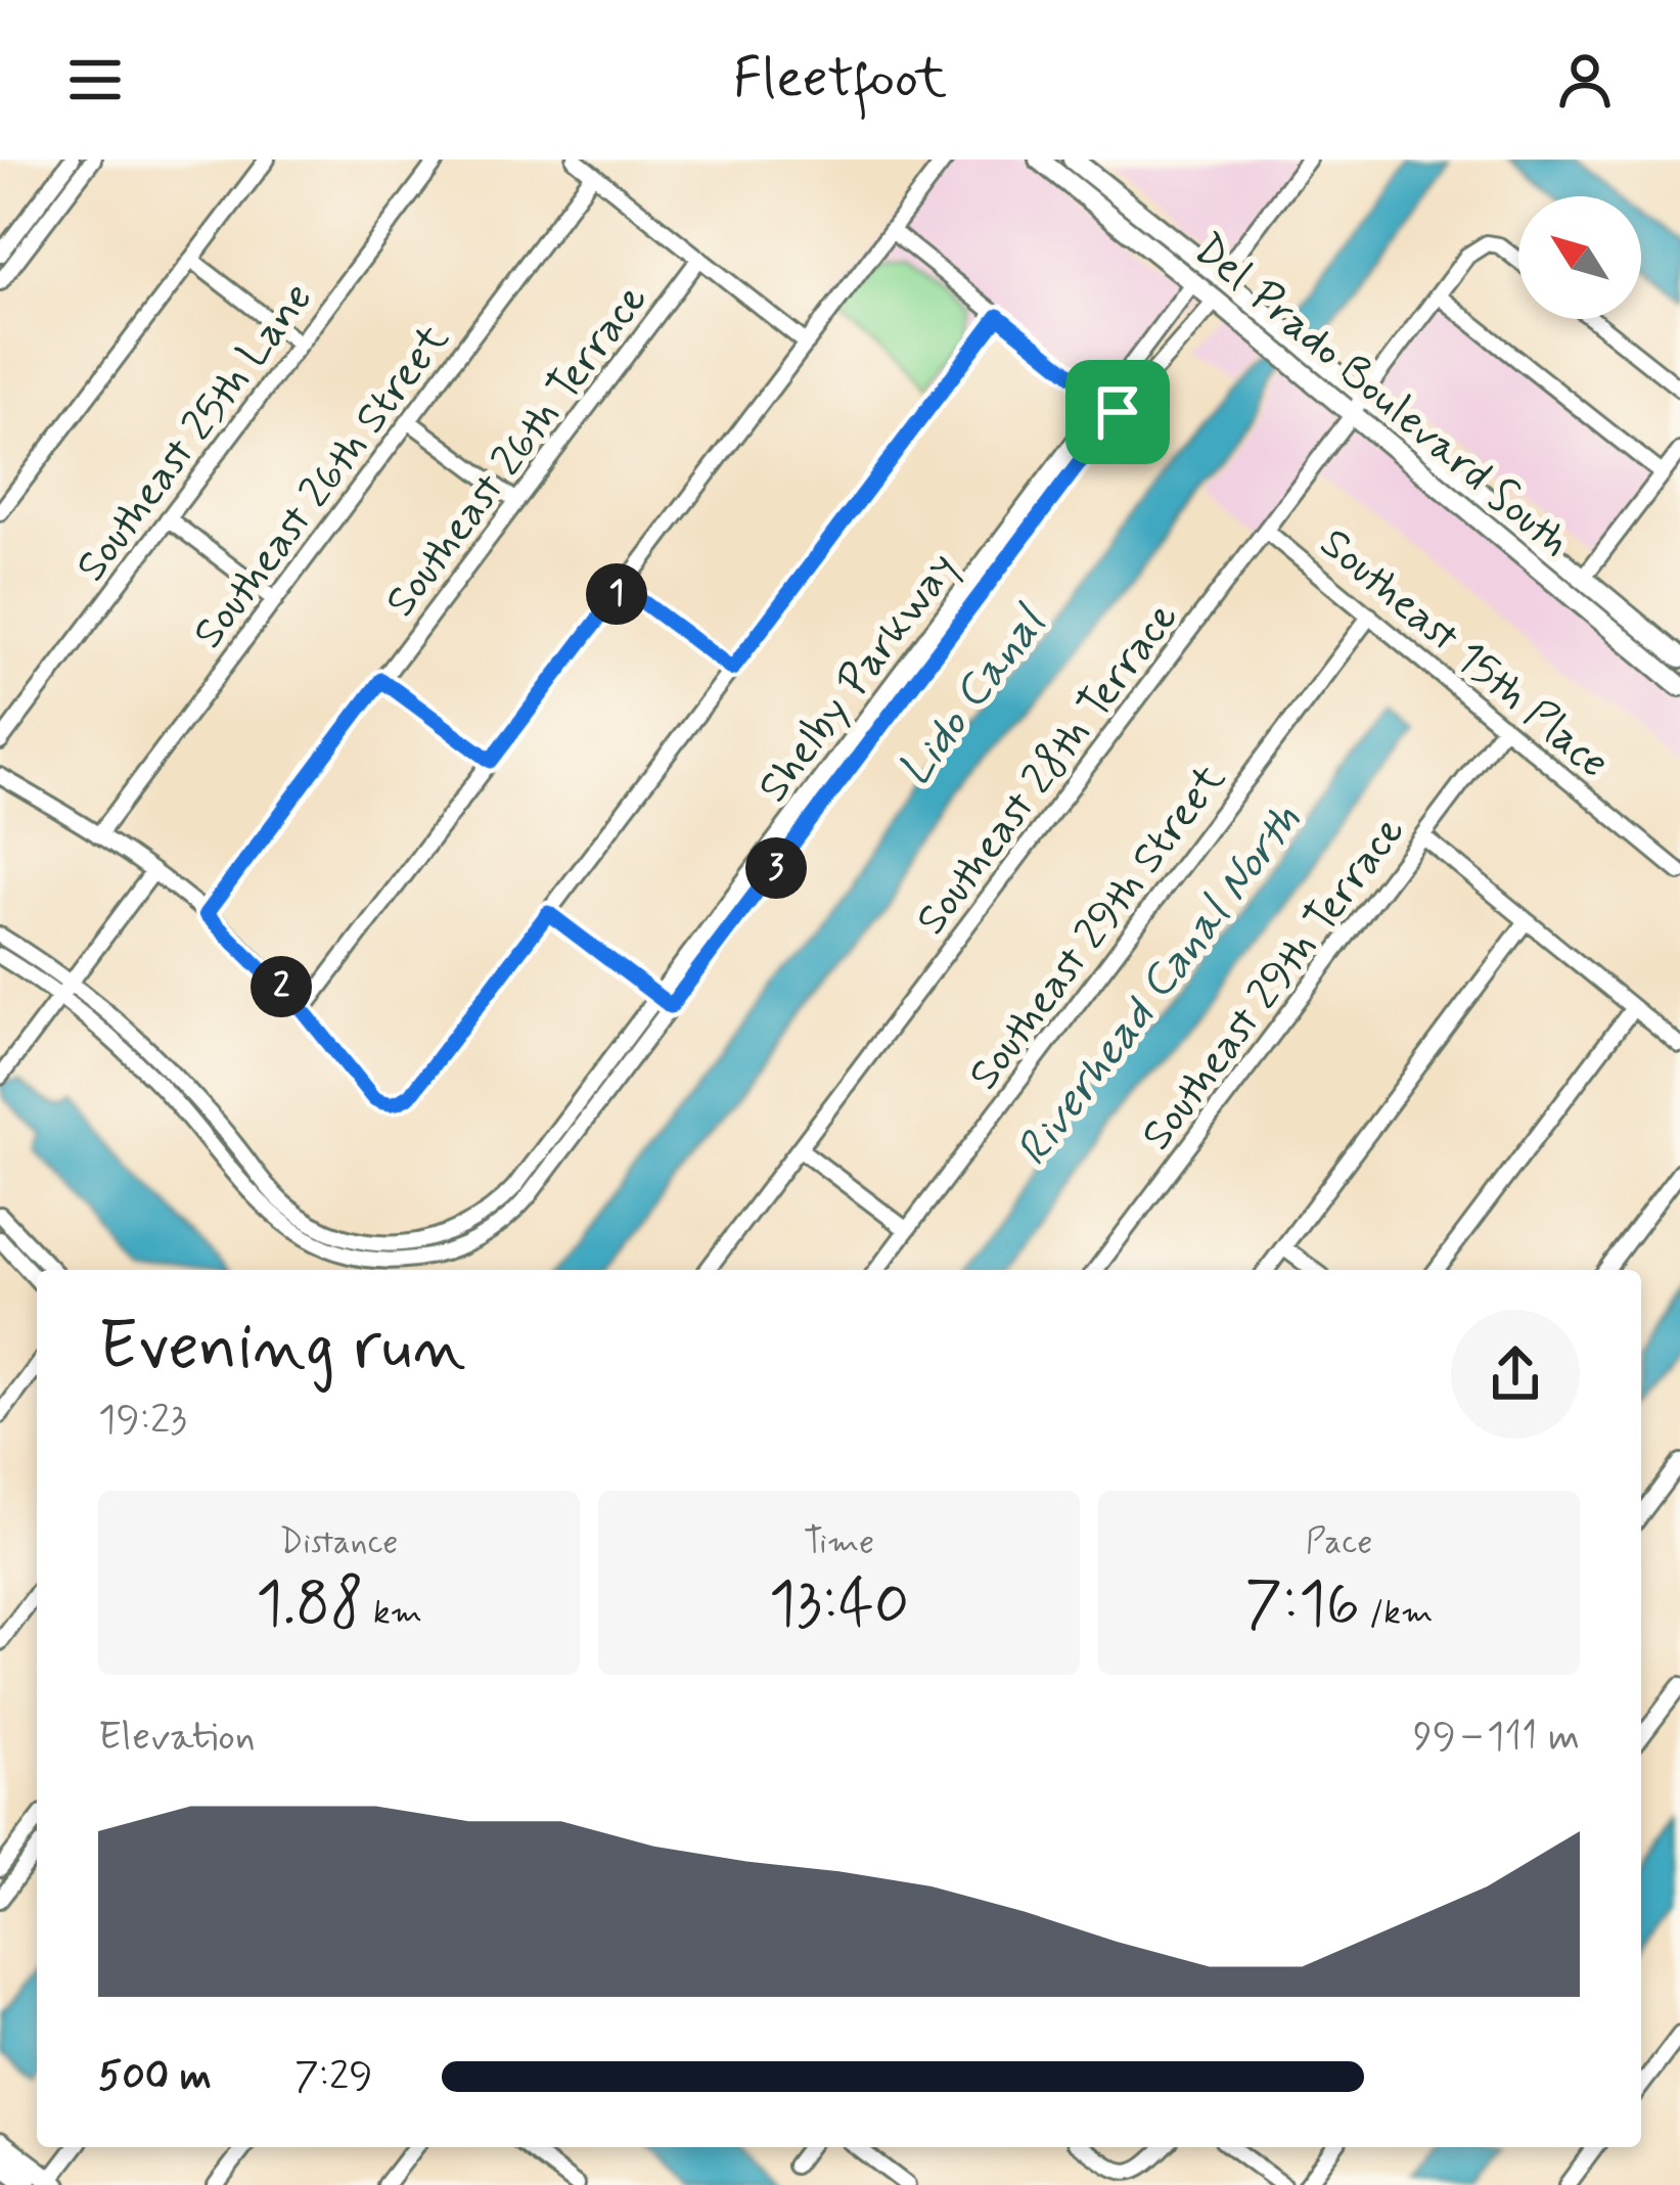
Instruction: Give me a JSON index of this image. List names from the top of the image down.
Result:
{
  "streets": {
    "main road": ["Del Prado Boulevard South"],
    "street": [
      "Southeast 25th Lane",
      "Southeast 26th Terrace",
      "Southeast 26th Street",
      "Southeast 15th Place",
      "Shelby Parkway",
      "Southeast 28th Terrace",
      "Southeast 29th Street",
      "Southeast 29th Terrace"
    ]
  },
  "crossings": [
    ["Del Prado Boulevard South", "Shelby Parkway"],
    ["Del Prado Boulevard South", "Southeast 28th Terrace"],
    ["Southeast 15th Place", "Southeast 28th Terrace"],
    ["Southeast 15th Place", "Southeast 29th Street"],
    ["Southeast 15th Place", "Southeast 29th Terrace"]
  ],
  "water": ["Lido Canal", "Riverhead Canal North"],
  "north": "top left",
  "page": {
    "header": "Fleetfoot",
    "pins": ["1", "3", "2"],
    "heading": ["Evening run", "19:23"],
    "stats": [
      ["Distance", "1.88 km"],
      ["Time", "13:40"],
      ["Pace", "7:16 /km"]
    ],
    "chart": ["Elevation", "99–111 m"],
    "list": [
      {
        "name": "500 m",
        "note": "7:29"
      }
    ]
  }
}
